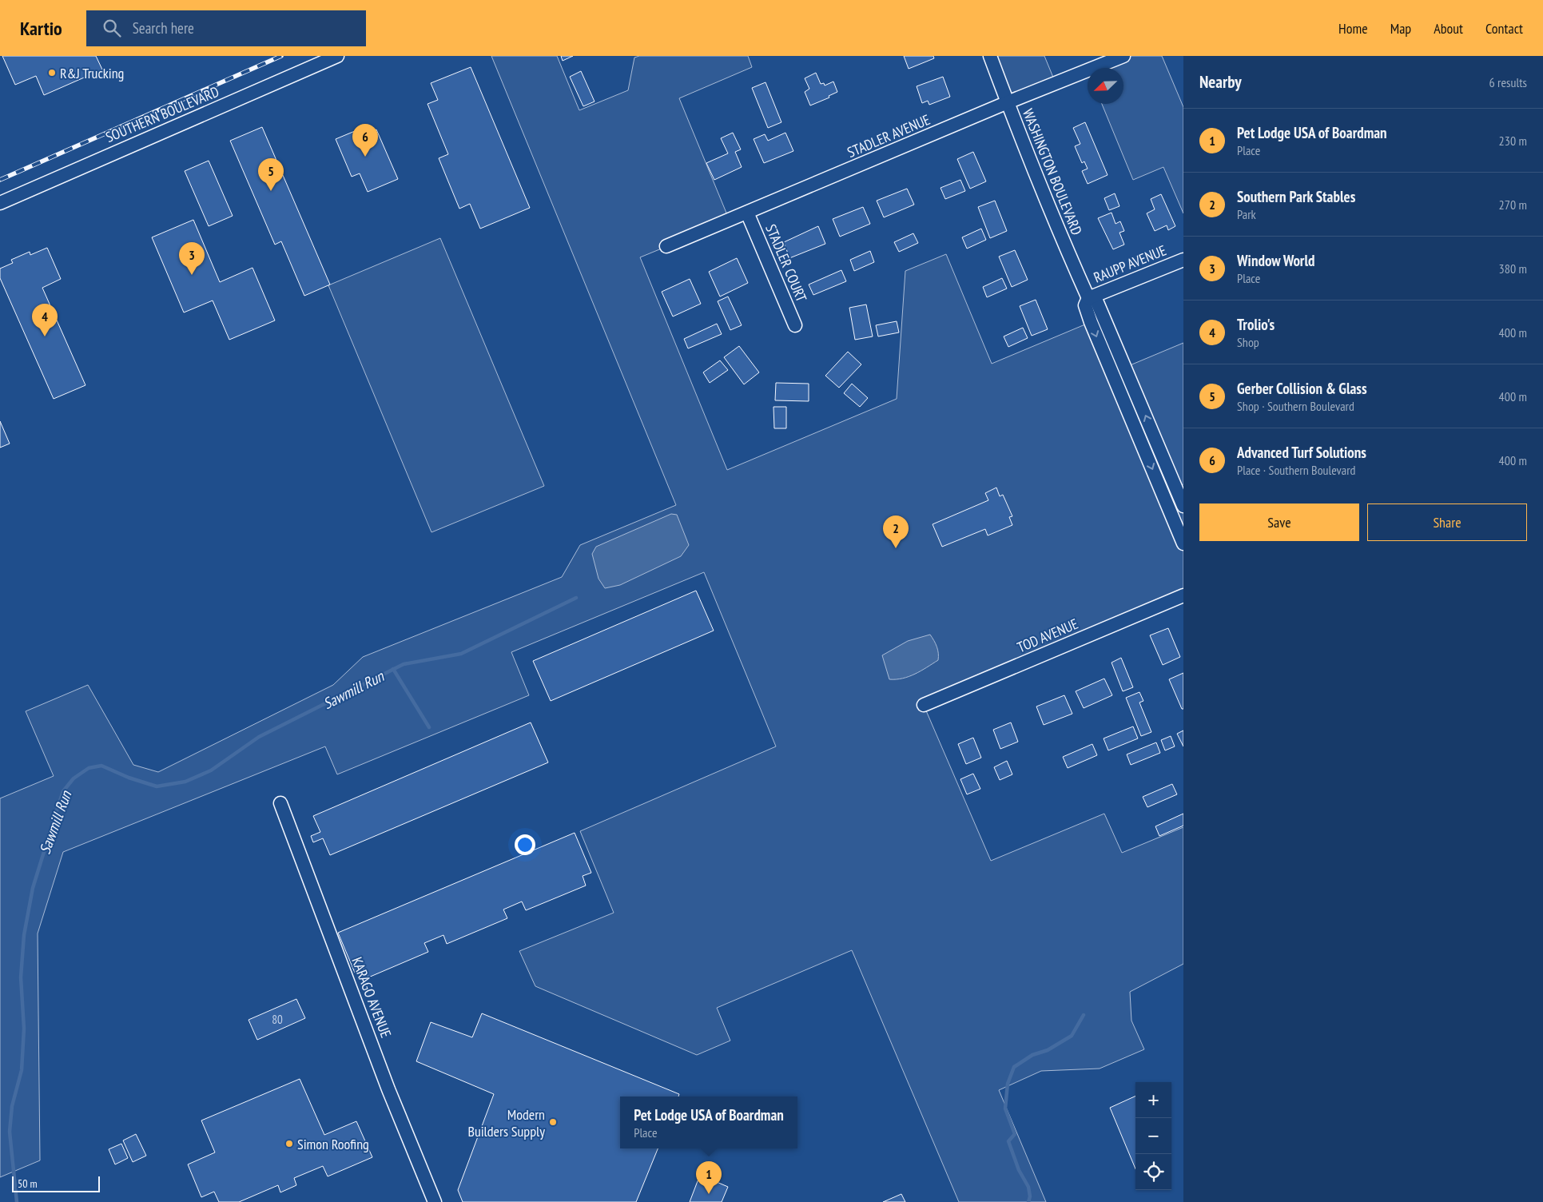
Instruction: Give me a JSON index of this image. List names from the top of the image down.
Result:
{
  "streets": {
    "street": [
      "SOUTHERN BOULEVARD",
      "STADLER AVENUE",
      "WASHINGTON BOULEVARD",
      "STADLER COURT",
      "RAUPP AVENUE",
      "TOD AVENUE",
      "KARAGO AVENUE"
    ]
  },
  "crossings": [
    ["STADLER AVENUE", "WASHINGTON BOULEVARD"],
    ["STADLER AVENUE", "STADLER COURT"],
    ["WASHINGTON BOULEVARD", "RAUPP AVENUE"]
  ],
  "water": ["Sawmill Run"],
  "places": ["R&J Trucking", "Modern Builders Supply", "Simon Roofing"],
  "house_numbers": ["80"],
  "scale_bar": "50 m",
  "north": "bottom left",
  "page": {
    "header": "Kartio",
    "search": "Search here",
    "nav": [
      "Home",
      "Map",
      "About",
      "Contact"
    ],
    "heading": ["Nearby", "6 results"],
    "list": [
      {
        "mark": "1",
        "name": "Pet Lodge USA of Boardman",
        "note": "Place",
        "value": "230 m"
      },
      {
        "mark": "2",
        "name": "Southern Park Stables",
        "note": "Park",
        "value": "270 m"
      },
      {
        "mark": "3",
        "name": "Window World",
        "note": "Place",
        "value": "380 m"
      },
      {
        "mark": "4",
        "name": "Trolio's",
        "note": "Shop",
        "value": "400 m"
      },
      {
        "mark": "5",
        "name": "Gerber Collision & Glass",
        "note": "Shop · Southern Boulevard",
        "value": "400 m"
      },
      {
        "mark": "6",
        "name": "Advanced Turf Solutions",
        "note": "Place · Southern Boulevard",
        "value": "400 m"
      }
    ],
    "pins": [
      "6",
      "5",
      "3",
      "4",
      "2",
      "1"
    ],
    "buttons": ["Save", "Share"],
    "map_buttons": ["+", "−"],
    "popup": ["Pet Lodge USA of Boardman", "Place"],
    "scale": "50 m"
  }
}
